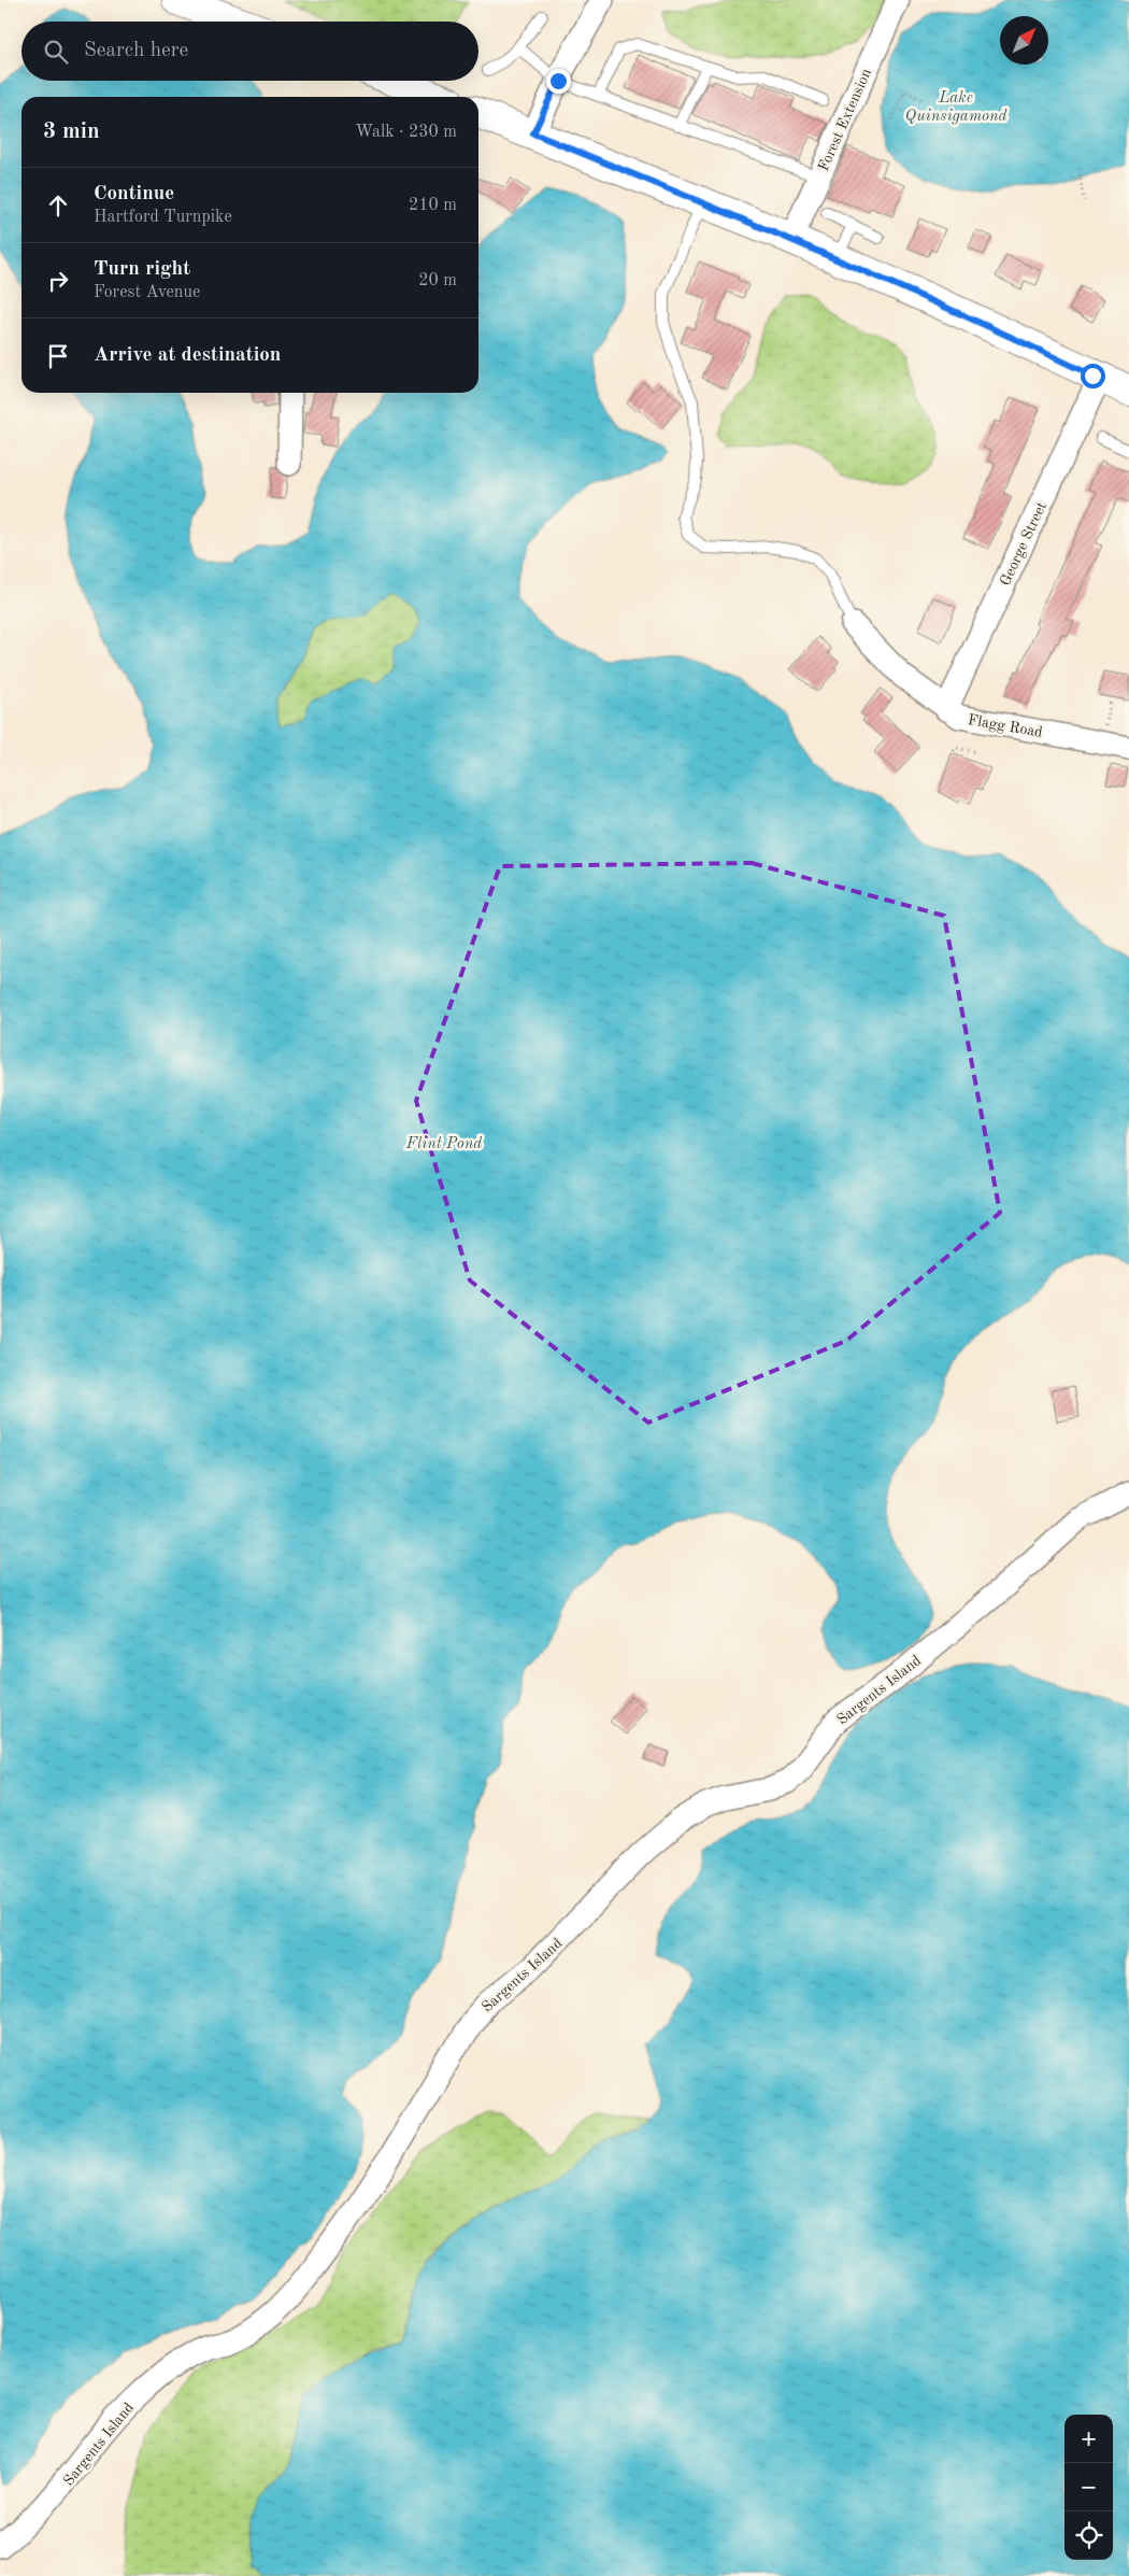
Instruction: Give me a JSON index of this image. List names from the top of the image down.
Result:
{
  "streets": {
    "street": [
      "Forest Extension",
      "George Street",
      "Flagg Road",
      "Sargents Island"
    ]
  },
  "crossings": [
    ["George Street", "Flagg Road"]
  ],
  "water": ["Lake Quinsigamond", "Flint Pond"],
  "north": "top right",
  "page": {
    "search": "Search here",
    "heading": ["3 min", "Walk · 230 m"],
    "list": [
      ["Continue", "Hartford Turnpike", "210 m"],
      ["Turn right", "Forest Avenue", "20 m"],
      "Arrive at destination"
    ],
    "map_buttons": ["+", "−"]
  }
}
